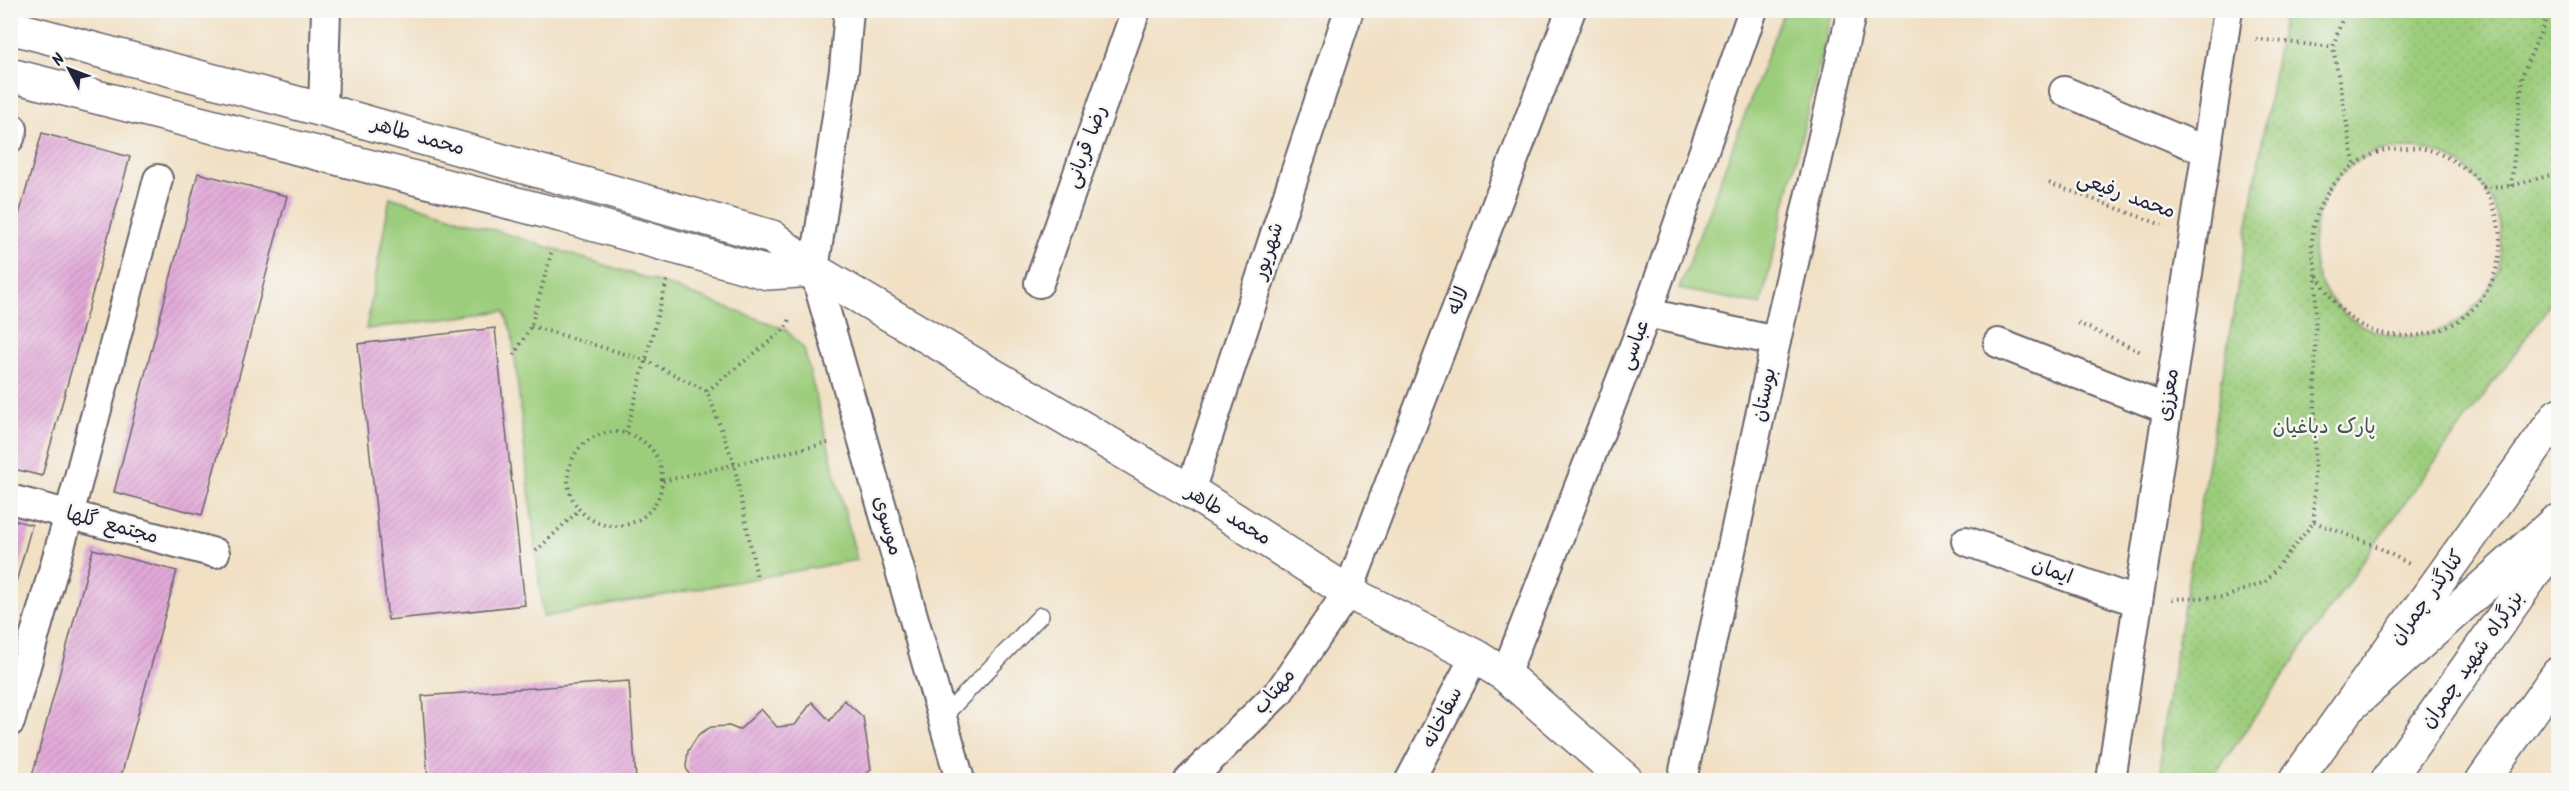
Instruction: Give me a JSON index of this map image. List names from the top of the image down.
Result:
{
  "streets": {
    "main road": ["محمد طاهر", "کنارگذر چمران", "بزرگراه شهید چمران"],
    "street": [
      "رضا قربانی",
      "شهریور",
      "لاله",
      "عباسی",
      "بوستان",
      "معززی",
      "مجتمع گلها",
      "موسوی",
      "ایمان",
      "مهتاب",
      "سقاخانه"
    ],
    "path": ["محمد رفیعی"]
  },
  "crossings": [
    ["محمد طاهر", "شهریور"],
    ["محمد طاهر", "لاله"],
    ["محمد طاهر", "عباسی"],
    ["محمد طاهر", "موسوی"],
    ["محمد طاهر", "مهتاب"],
    ["محمد طاهر", "سقاخانه"],
    ["محمد رفیعی", "معززی"],
    ["لاله", "مهتاب"],
    ["معززی", "ایمان"]
  ],
  "parks": ["پارک دباغیان"],
  "north": "top left"
}
